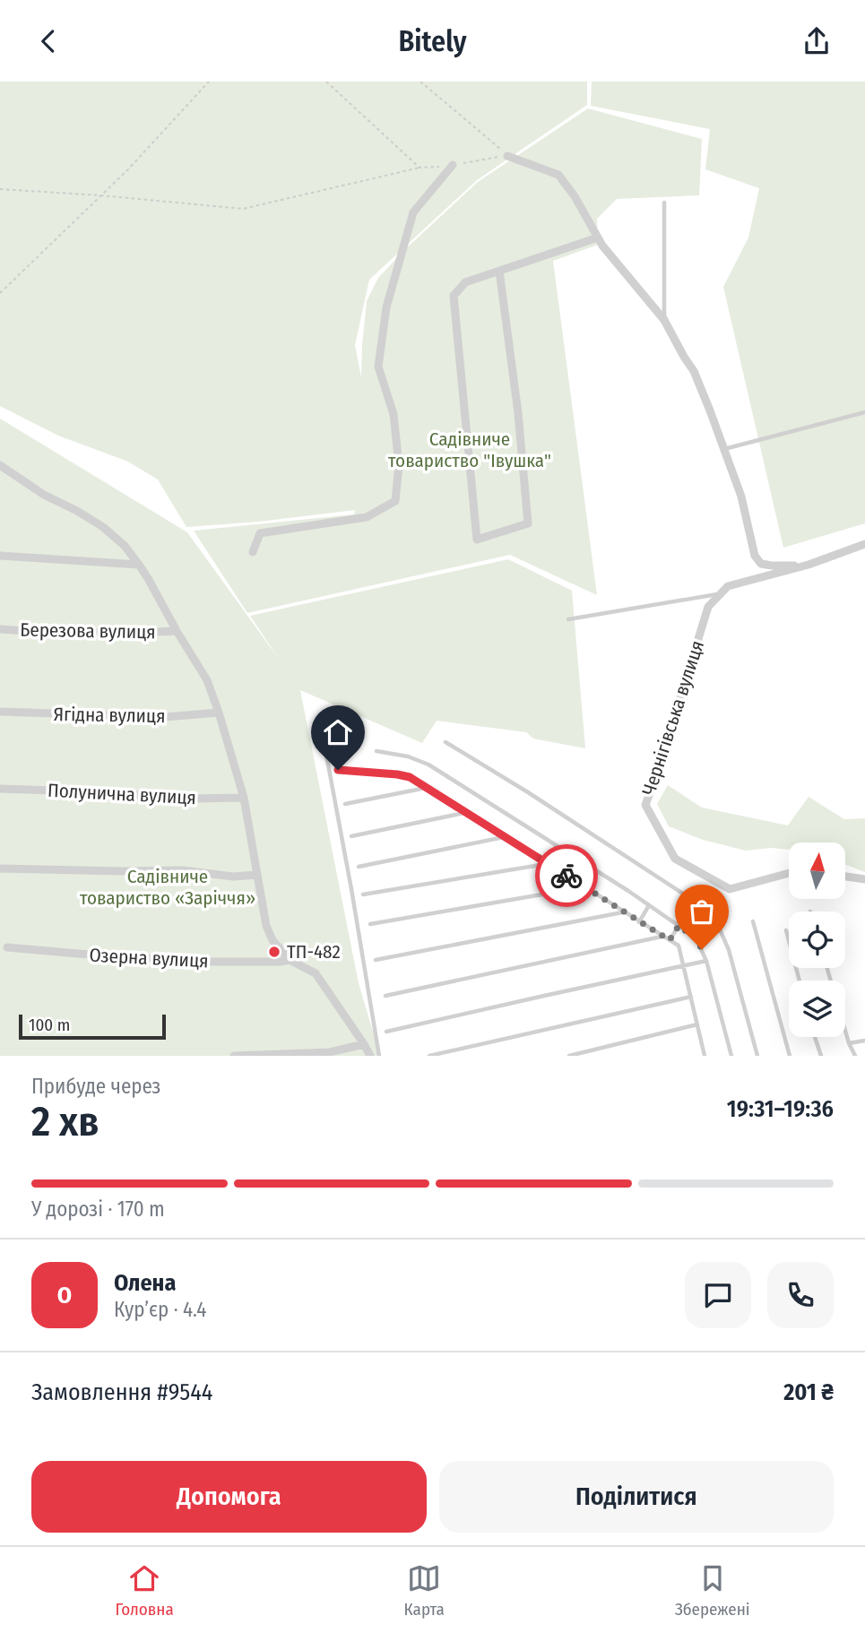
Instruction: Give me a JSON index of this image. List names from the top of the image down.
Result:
{
  "streets": {
    "street": [
      "Березова вулиця",
      "Ягідна вулиця",
      "Чернігівська вулиця",
      "Полунична вулиця",
      "Озерна вулиця"
    ]
  },
  "parks": ["Садівниче товариство \"Івушка\"", "Садівниче товариство «Заріччя»"],
  "places": ["ТП-482"],
  "scale_bar": "100 m",
  "north": "top",
  "page": {
    "header": "Bitely",
    "scale": "100 m",
    "heading": ["2 хв", "Прибуде через", "19:31–19:36"],
    "panel": [
      "Олена",
      "Кур’єр · 4.4",
      "Замовлення #9544",
      "201 ₴"
    ],
    "bar": "У дорозі · 170 m",
    "round": "О",
    "buttons": ["Допомога", "Поділитися"],
    "tabs": ["Головна", "Карта", "Збережені"]
  }
}
